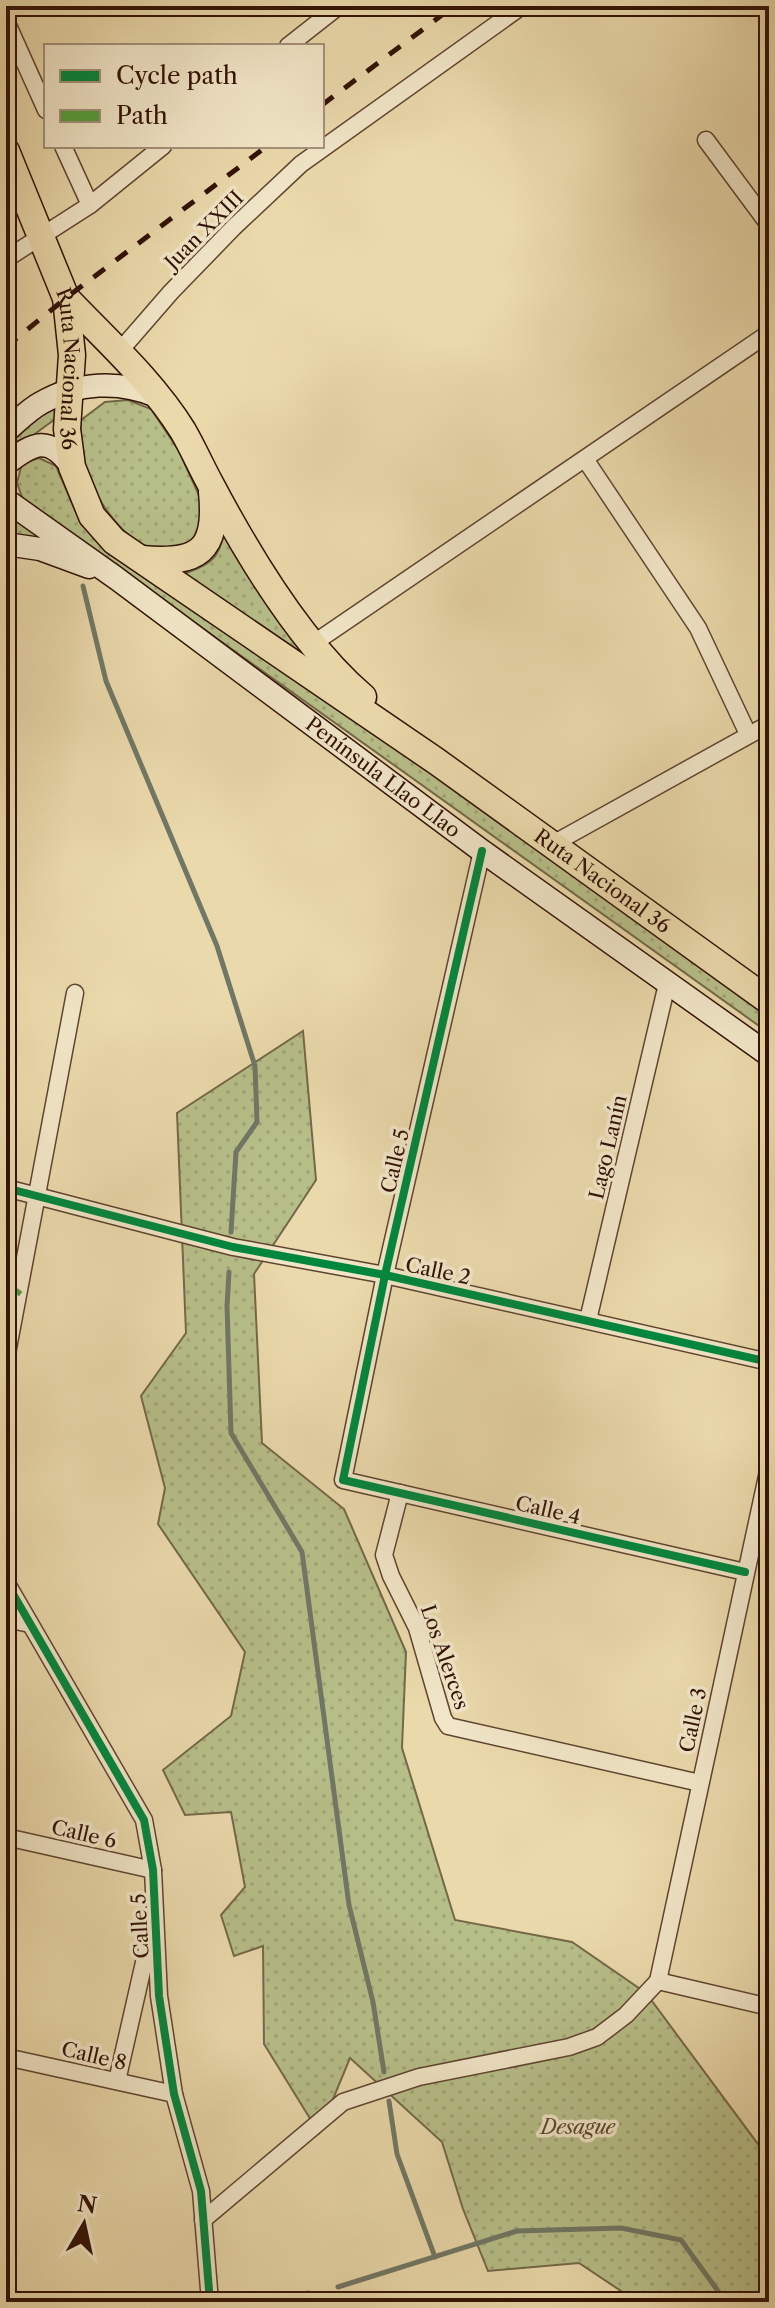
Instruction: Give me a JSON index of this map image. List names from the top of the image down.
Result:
{
  "streets": {
    "highway": ["Ruta Nacional 36"],
    "main road": ["Península Llao Llao"],
    "street": [
      "Juan XXIII",
      "Lago Lanín",
      "Calle 5",
      "Calle 2",
      "Calle 4",
      "Los Alerces",
      "Calle 3",
      "Calle 6",
      "Calle 8"
    ]
  },
  "crossings": [
    ["Juan XXIII", "Ruta Nacional 36"],
    ["Península Llao Llao", "Lago Lanín"],
    ["Península Llao Llao", "Calle 5"],
    ["Lago Lanín", "Calle 2"],
    ["Calle 5", "Calle 2"],
    ["Calle 5", "Calle 4"],
    ["Calle 5", "Calle 6"],
    ["Calle 5", "Calle 8"],
    ["Calle 4", "Los Alerces"],
    ["Calle 4", "Calle 3"],
    ["Los Alerces", "Calle 3"]
  ],
  "parks": ["Desague"],
  "legend": ["Cycle path", "Path"],
  "north": "top"
}
